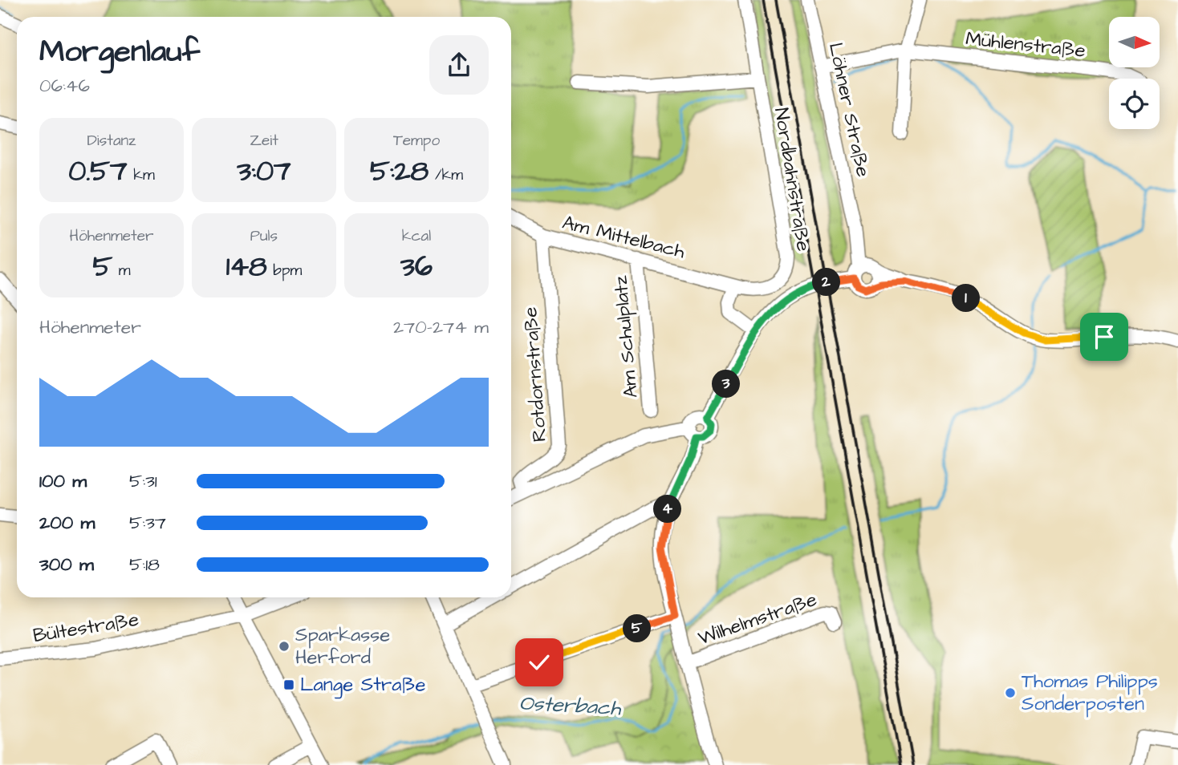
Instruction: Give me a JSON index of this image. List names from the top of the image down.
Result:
{
  "streets": {
    "street": [
      "Mühlenstraße",
      "Löhner Straße",
      "Nordbahnstraße",
      "Am Mittelbach",
      "Am Schulplatz",
      "Rotdornstraße",
      "Wilhelmstraße",
      "Bültestraße"
    ]
  },
  "crossings": [
    ["Mühlenstraße", "Löhner Straße"],
    ["Nordbahnstraße", "Am Mittelbach"],
    ["Am Mittelbach", "Am Schulplatz"],
    ["Am Mittelbach", "Rotdornstraße"]
  ],
  "water": ["Osterbach"],
  "places": {
    "other": ["Sparkasse Herford", "Thomas Philipps Sonderposten"],
    "transit": ["Lange Straße"]
  },
  "north": "right",
  "page": {
    "heading": ["Morgenlauf", "06:46"],
    "stats": [
      ["Distanz", "0.57 km"],
      ["Zeit", "3:07"],
      ["Tempo", "5:28 /km"],
      ["Höhenmeter", "5 m"],
      ["Puls", "148 bpm"],
      ["kcal", "36"]
    ],
    "pins": [
      "2",
      "1",
      "3",
      "4",
      "5"
    ],
    "chart": ["Höhenmeter", "270–274 m"],
    "list": [
      {
        "name": "100 m",
        "note": "5:31"
      },
      {
        "name": "200 m",
        "note": "5:37"
      },
      {
        "name": "300 m",
        "note": "5:18"
      }
    ]
  }
}
